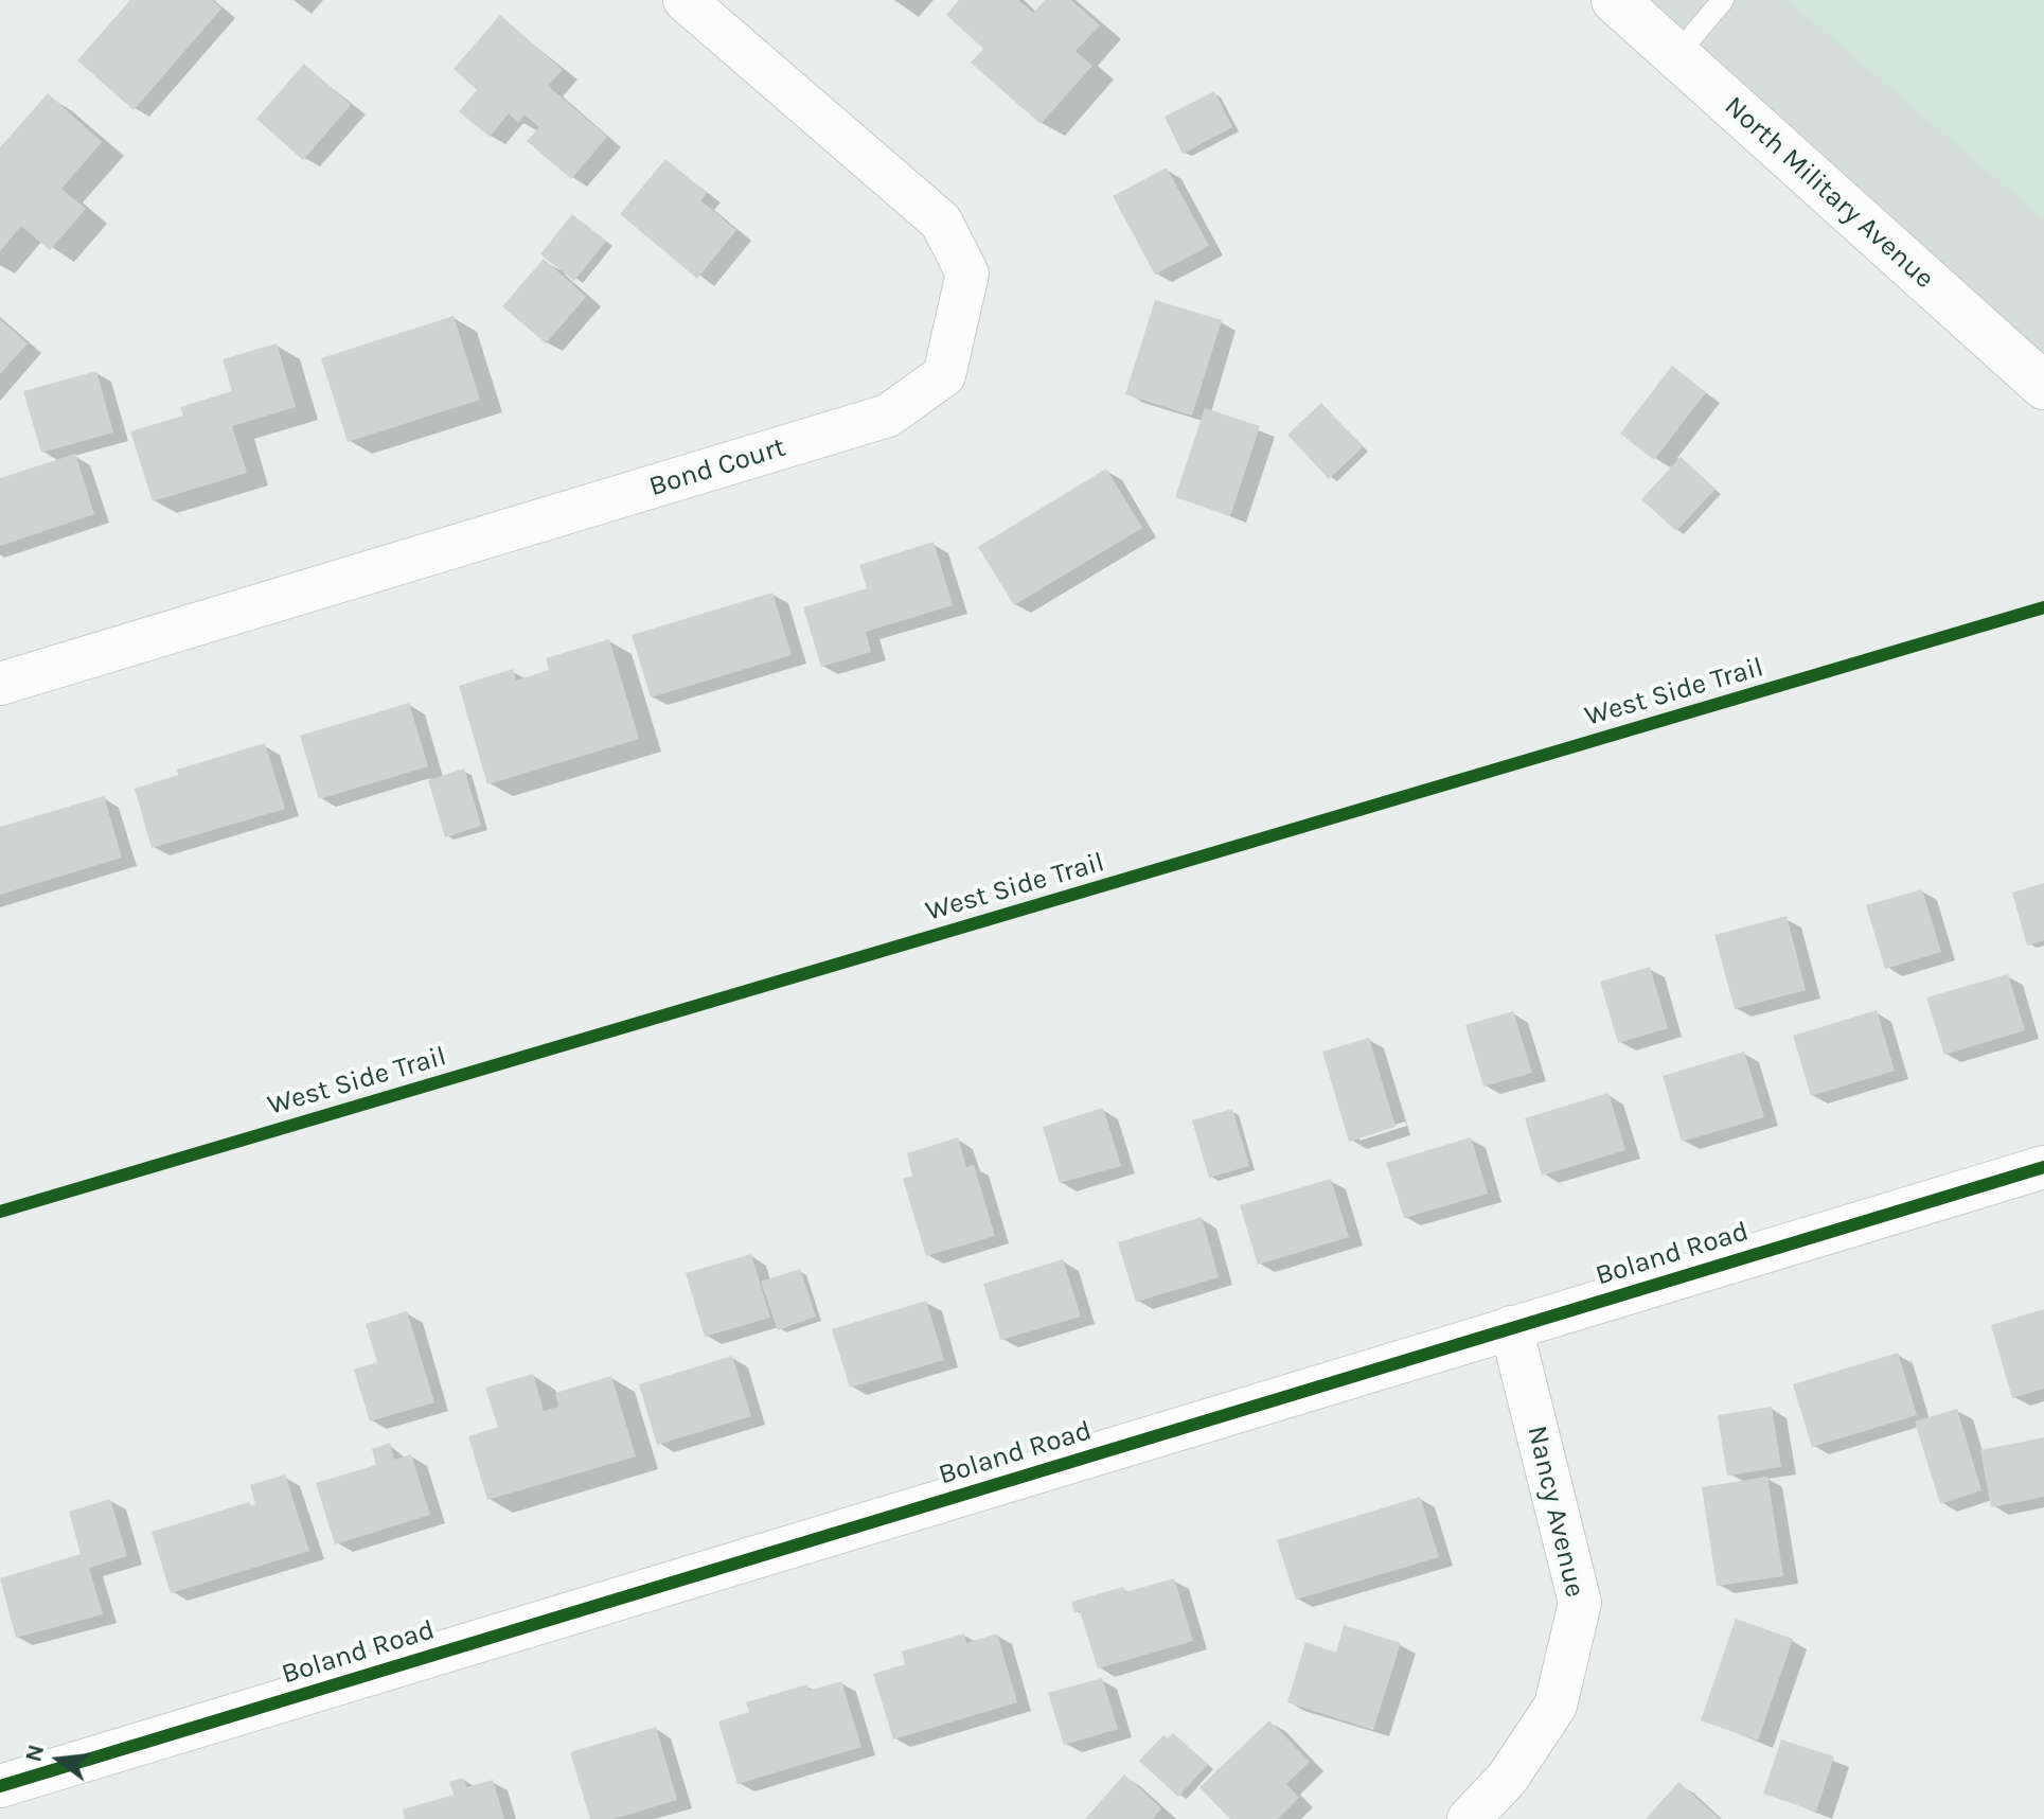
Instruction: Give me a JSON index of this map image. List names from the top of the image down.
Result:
{
  "streets": {
    "main road": ["North Military Avenue"],
    "street": ["Bond Court", "Boland Road", "Nancy Avenue"],
    "cycle path": ["West Side Trail"]
  },
  "crossings": [
    ["Boland Road", "Nancy Avenue"]
  ],
  "north": "left"
}
